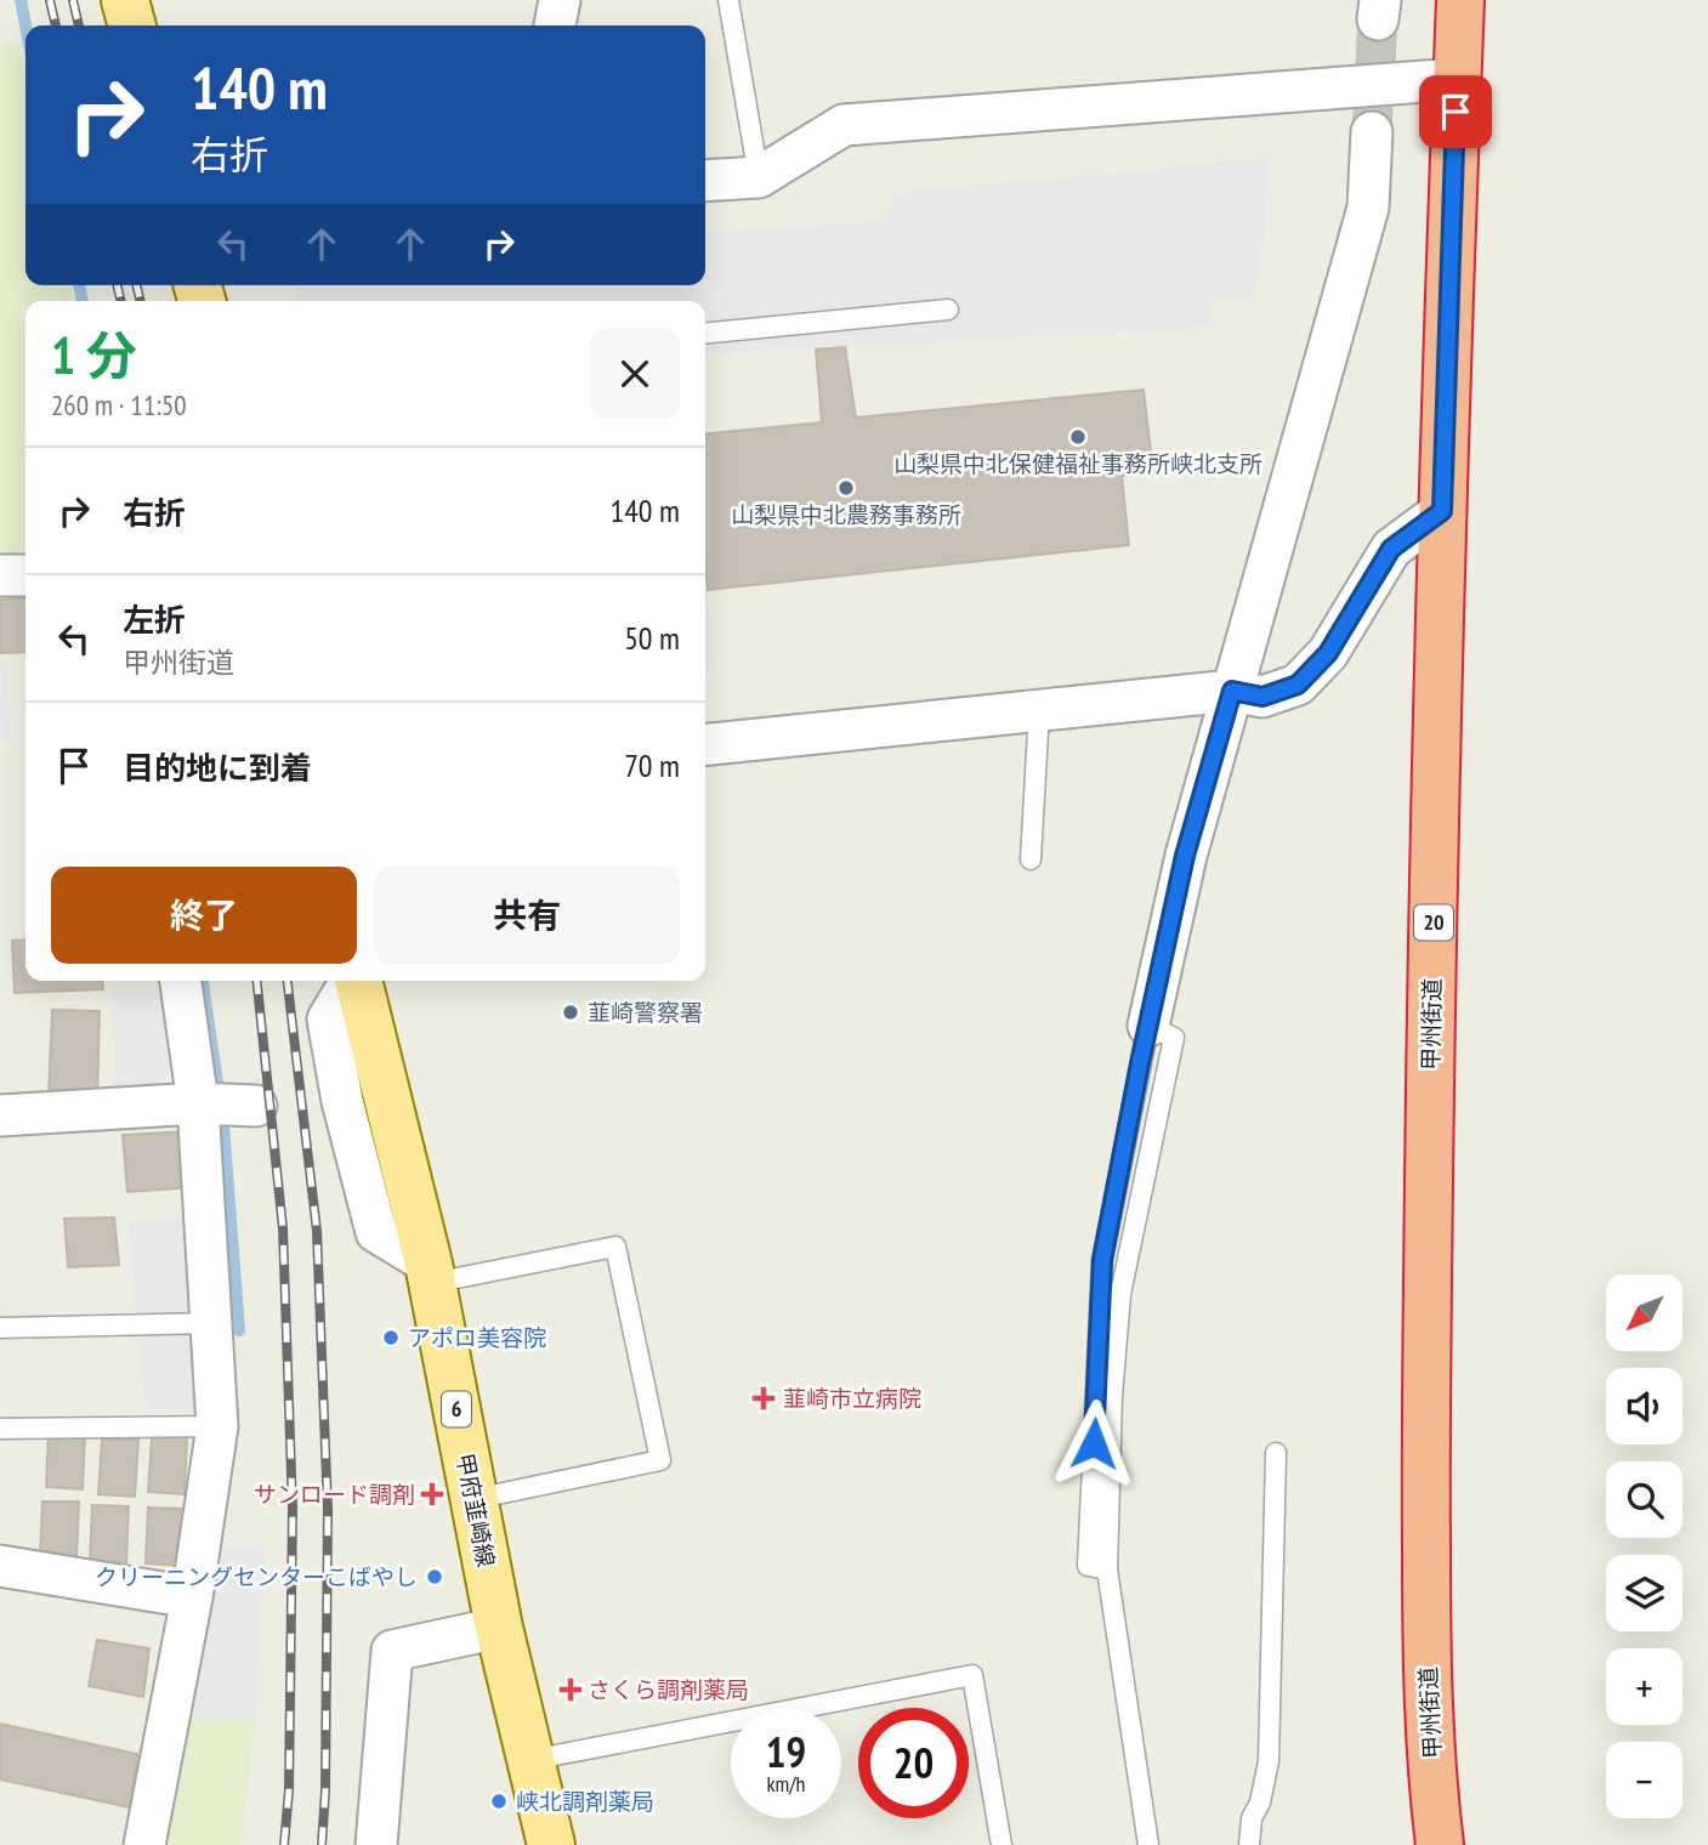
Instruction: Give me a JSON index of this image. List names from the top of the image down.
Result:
{
  "streets": {
    "highway": ["20", "甲州街道"],
    "main road": ["6", "甲府韮崎線"]
  },
  "places": {
    "other": [
      "山梨県中北保健福祉事務所峡北支所",
      "山梨県中北農務事務所",
      "韮崎警察署",
      "アポロ美容院",
      "クリーニングセンターこばやし",
      "峡北調剤薬局"
    ],
    "health": ["韮崎市立病院", "サンロード調剤", "さくら調剤薬局"]
  },
  "north": "bottom left",
  "page": {
    "turn": ["140 m", "右折"],
    "heading": ["1 分", "260 m · 11:50"],
    "list": [
      {
        "name": "右折",
        "value": "140 m"
      },
      {
        "name": "左折",
        "note": "甲州街道",
        "value": "50 m"
      },
      {
        "name": "目的地に到着",
        "value": "70 m"
      }
    ],
    "buttons": ["終了", "共有"],
    "map_buttons": ["+", "−"],
    "speed": "19 km/h",
    "limit": "20"
  }
}
